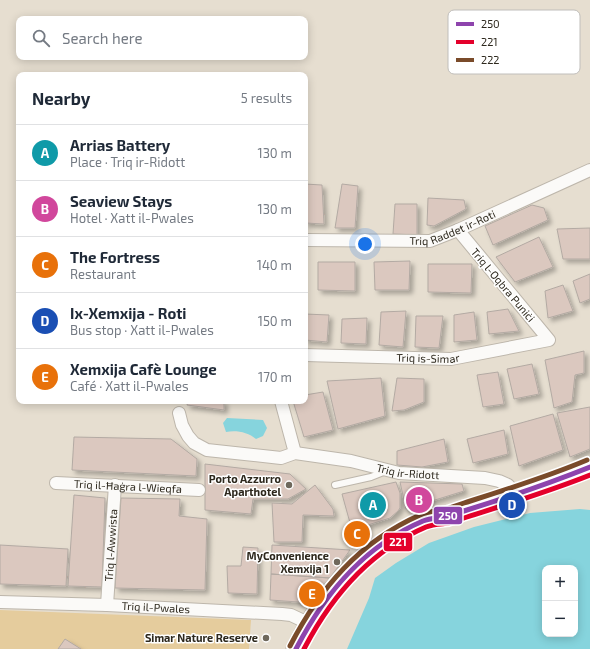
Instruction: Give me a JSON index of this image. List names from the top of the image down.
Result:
{
  "streets": {
    "street": [
      "Triq Raddet ir-Roti",
      "Triq l-Oqbra Puniċi",
      "Triq is-Simar",
      "Triq ir-Ridott",
      "Triq il-Ħaġra l-Wieqfa",
      "Triq l-Awwista",
      "Triq il-Pwales"
    ]
  },
  "crossings": [
    ["Triq Raddet ir-Roti", "Triq l-Oqbra Puniċi"],
    ["Triq l-Oqbra Puniċi", "Triq is-Simar"],
    ["Triq il-Ħaġra l-Wieqfa", "Triq l-Awwista"],
    ["Triq l-Awwista", "Triq il-Pwales"]
  ],
  "places": ["Porto Azzurro Aparthotel", "MyConvenience Xemxija 1", "Simar Nature Reserve"],
  "lines": ["transit line 222", "transit line 250", "transit line 221"],
  "legend": ["250", "221", "222"],
  "page": {
    "search": "Search here",
    "heading": ["Nearby", "5 results"],
    "list": [
      {
        "mark": "A",
        "name": "Arrias Battery",
        "note": "Place · Triq ir-Ridott",
        "value": "130 m"
      },
      {
        "mark": "B",
        "name": "Seaview Stays",
        "note": "Hotel · Xatt il-Pwales",
        "value": "130 m"
      },
      {
        "mark": "C",
        "name": "The Fortress",
        "note": "Restaurant",
        "value": "140 m"
      },
      {
        "mark": "D",
        "name": "Ix-Xemxija - Roti",
        "note": "Bus stop · Xatt il-Pwales",
        "value": "150 m"
      },
      {
        "mark": "E",
        "name": "Xemxija Cafè Lounge",
        "note": "Café · Xatt il-Pwales",
        "value": "170 m"
      }
    ],
    "pins": [
      "B",
      "A",
      "D",
      "C",
      "E"
    ],
    "map_buttons": ["+", "−"]
  }
}
